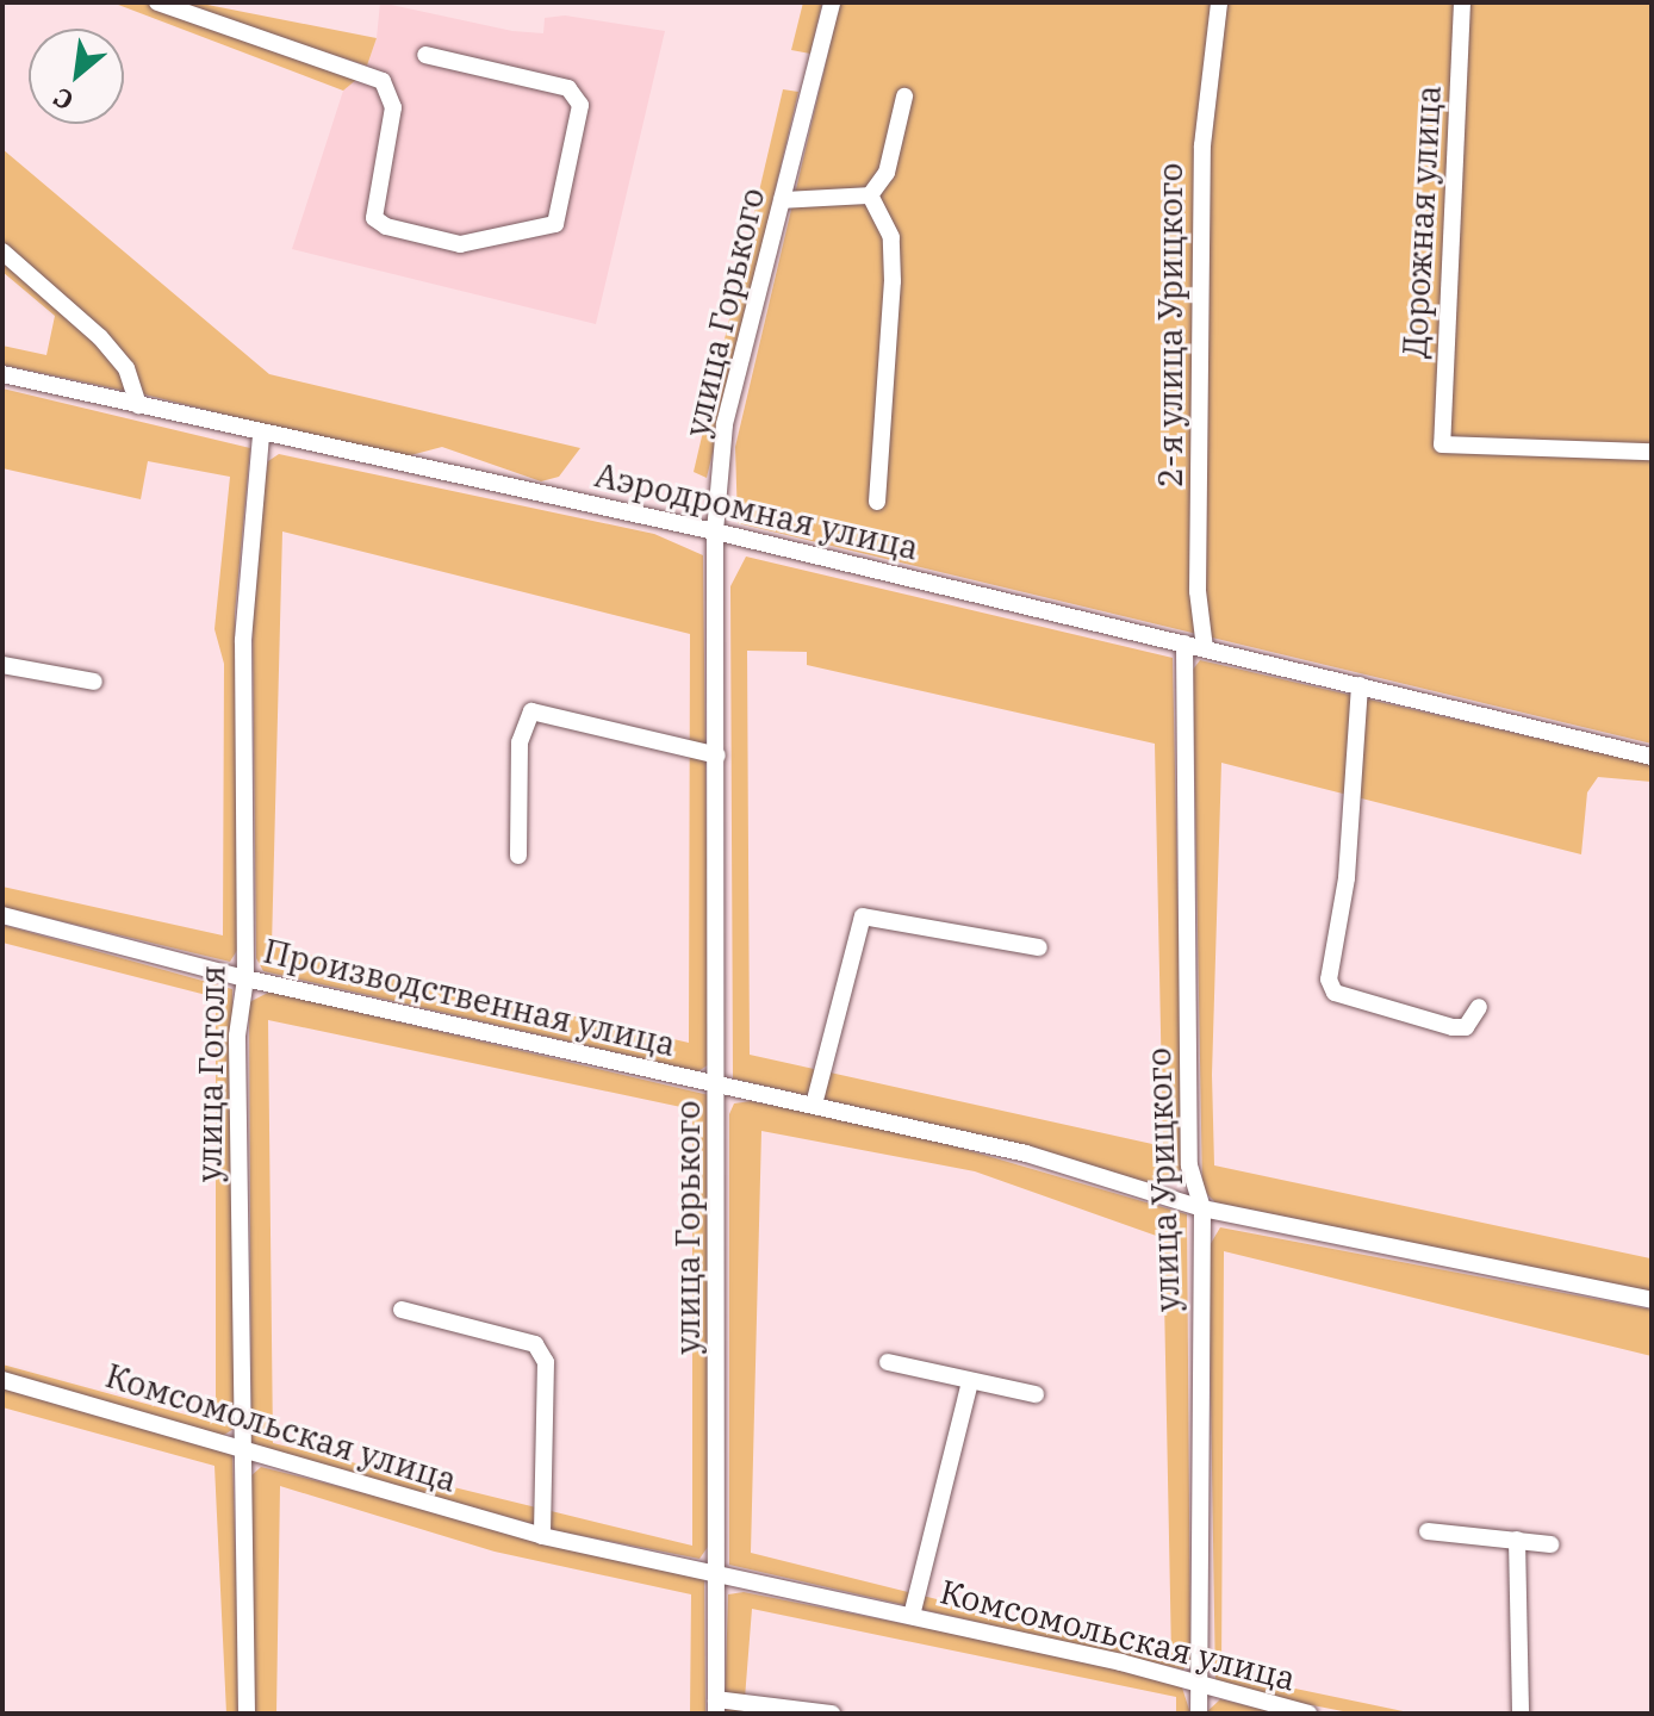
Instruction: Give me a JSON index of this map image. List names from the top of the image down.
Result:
{
  "streets": {
    "street": [
      "Дорожная улица",
      "улица Горького",
      "2-я улица Урицкого",
      "Аэродромная улица",
      "Производственная улица",
      "улица Гоголя",
      "улица Урицкого",
      "Комсомольская улица"
    ]
  },
  "crossings": [
    ["улица Горького", "Аэродромная улица"],
    ["улица Горького", "Производственная улица"],
    ["улица Горького", "Комсомольская улица"],
    ["2-я улица Урицкого", "Аэродромная улица"],
    ["Аэродромная улица", "улица Гоголя"],
    ["Аэродромная улица", "улица Урицкого"],
    ["Производственная улица", "улица Гоголя"],
    ["Производственная улица", "улица Урицкого"],
    ["улица Гоголя", "Комсомольская улица"],
    ["улица Урицкого", "Комсомольская улица"]
  ],
  "north": "bottom left"
}
